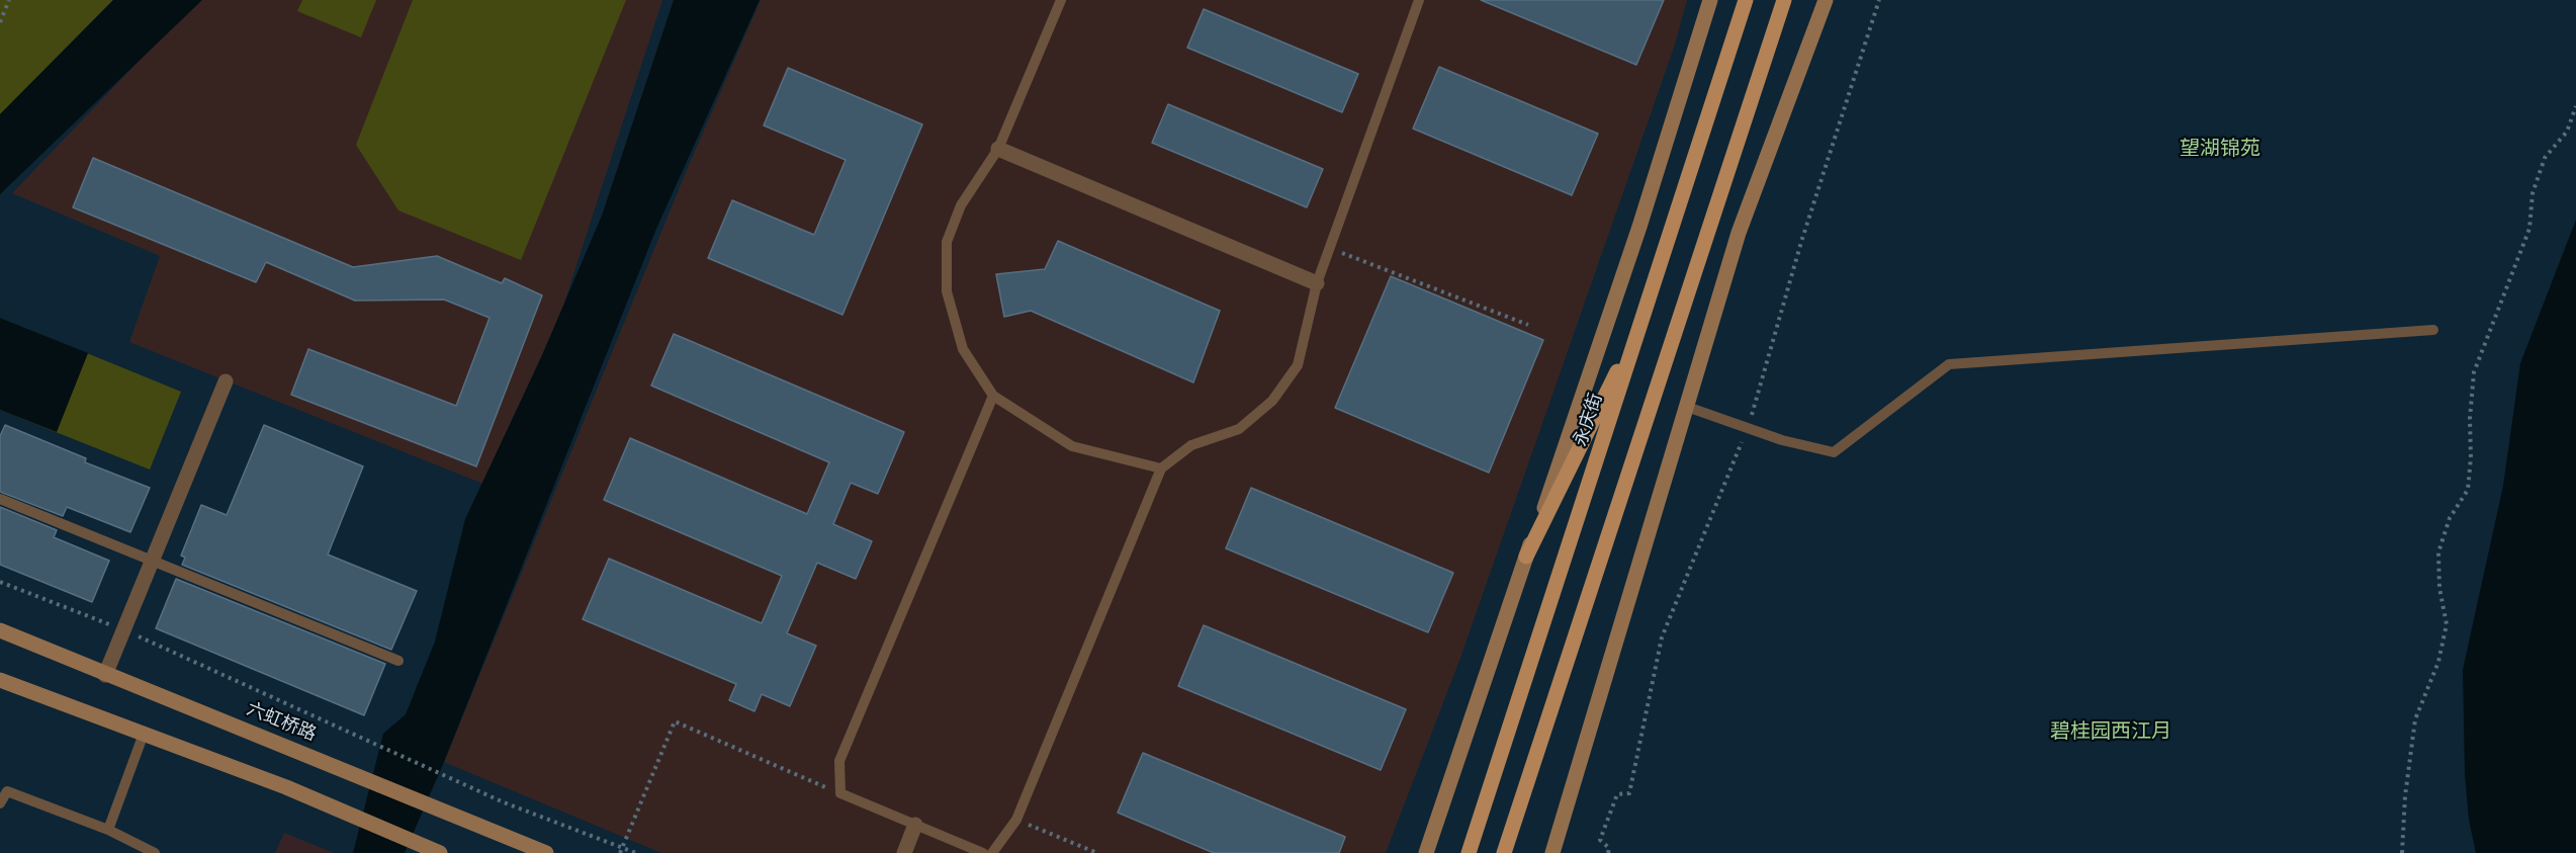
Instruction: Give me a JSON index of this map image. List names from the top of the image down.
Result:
{
  "streets": {
    "main road": ["永庆街", "六虹桥路"]
  },
  "districts": ["望湖锦苑", "碧桂园西江月"]
}
